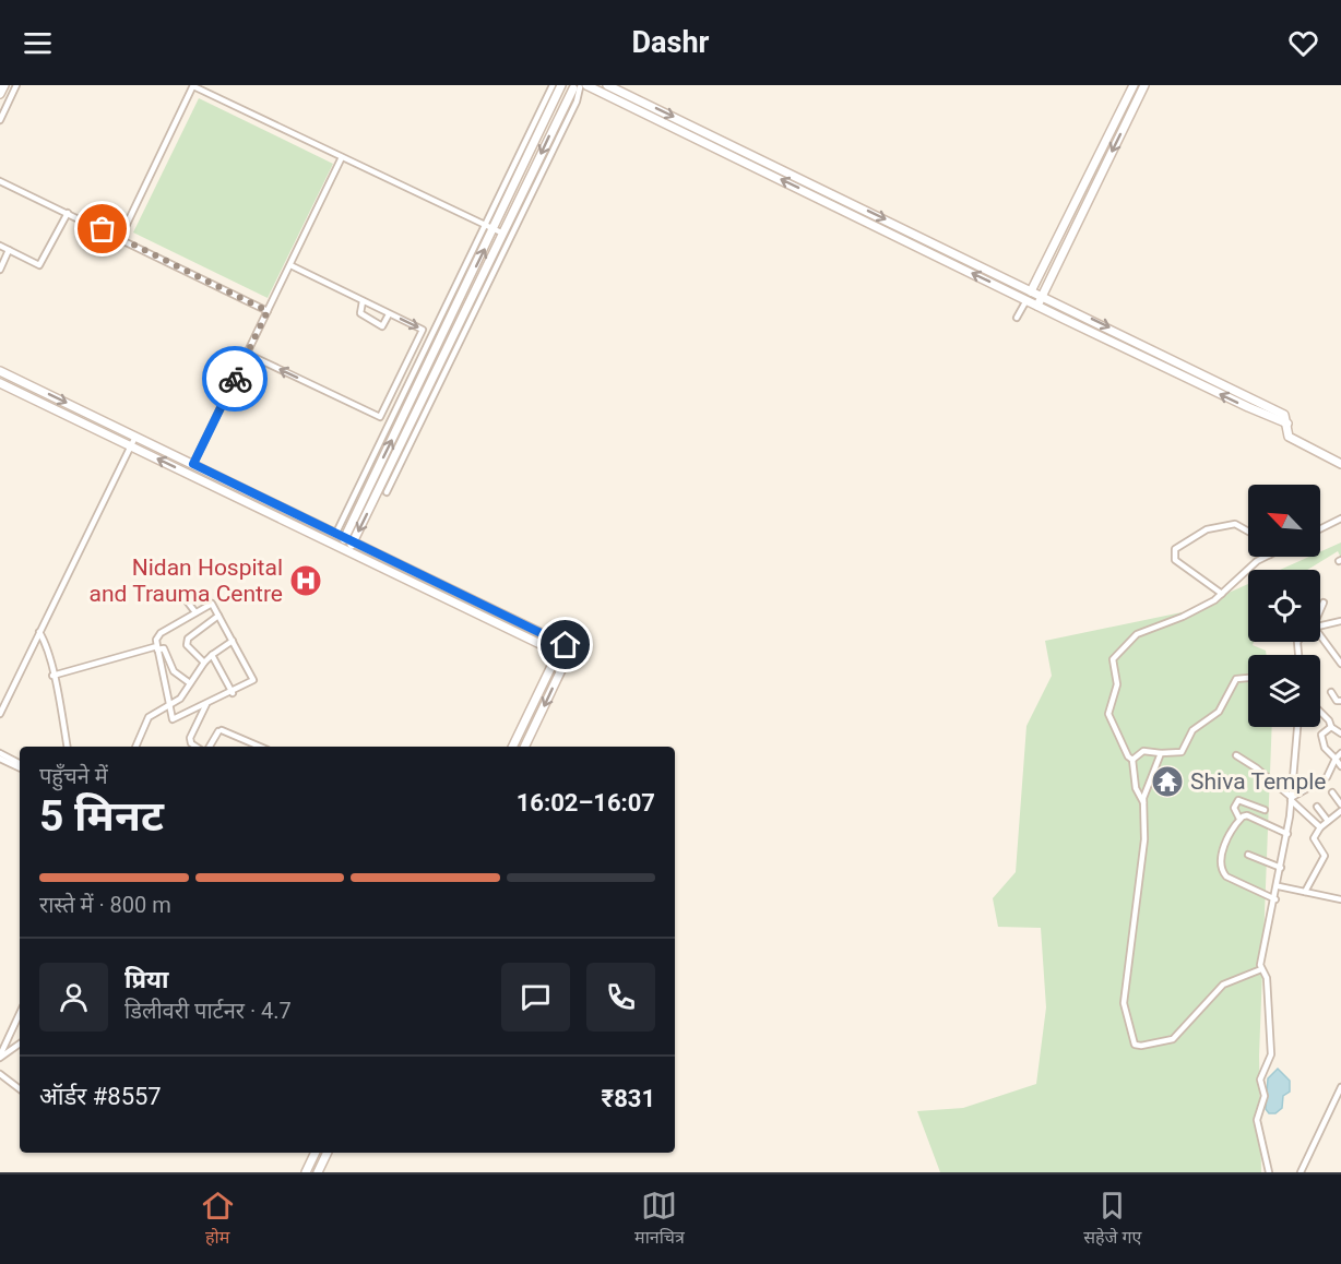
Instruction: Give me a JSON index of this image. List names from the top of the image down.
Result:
{
  "places": {
    "hospital": ["Nidan Hospital and Trauma Centre"],
    "temple": ["Shiva Temple"]
  },
  "north": "top left",
  "page": {
    "header": "Dashr",
    "heading": ["5 मिनट", "पहुँचने में", "16:02–16:07"],
    "panel": [
      "प्रिया",
      "डिलीवरी पार्टनर · 4.7",
      "ऑर्डर #8557",
      "₹831"
    ],
    "bar": "रास्ते में · 800 m",
    "tabs": ["होम", "मानचित्र", "सहेजे गए"]
  }
}
